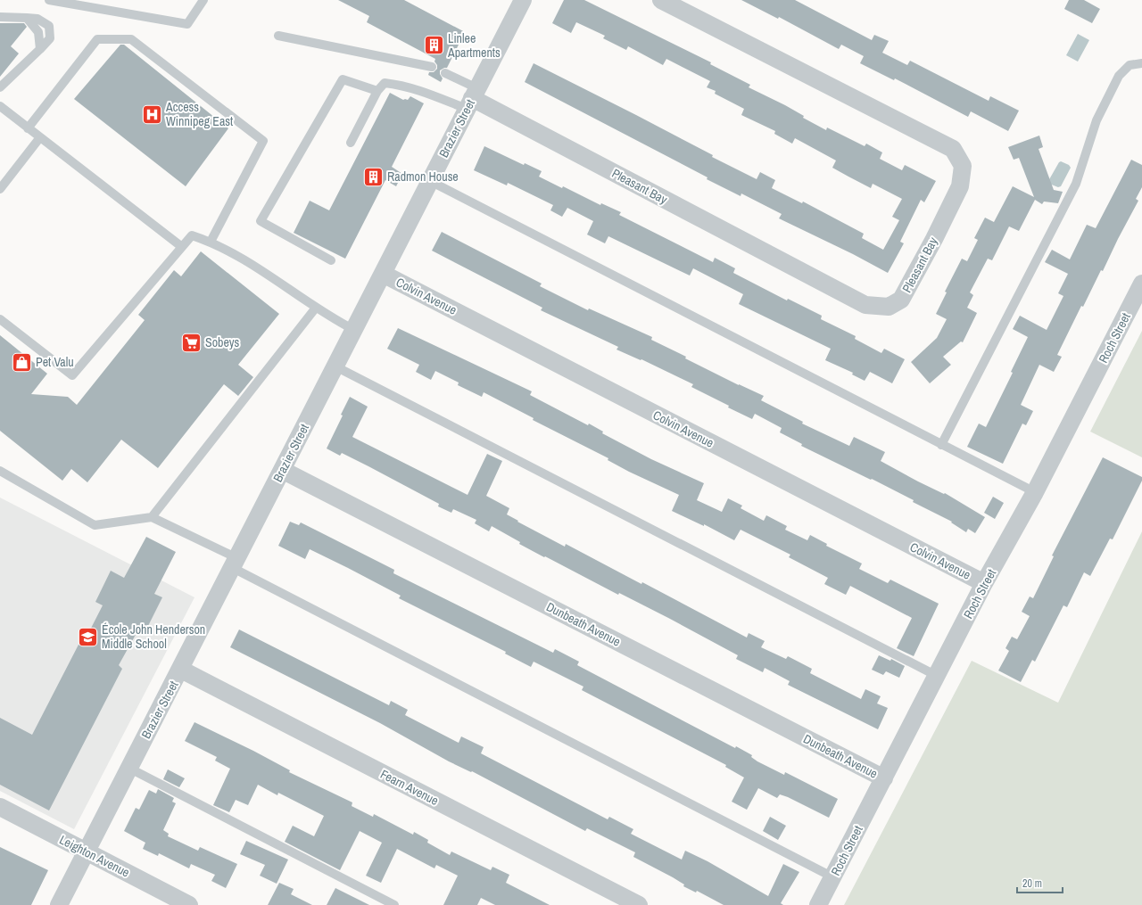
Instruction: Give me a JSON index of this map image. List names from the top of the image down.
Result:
{
  "streets": {
    "street": [
      "Brazier Street",
      "Pleasant Bay",
      "Colvin Avenue",
      "Roch Street",
      "Dunbeath Avenue",
      "Fearn Avenue",
      "Leighton Avenue"
    ]
  },
  "crossings": [
    ["Brazier Street", "Pleasant Bay"],
    ["Brazier Street", "Colvin Avenue"],
    ["Brazier Street", "Dunbeath Avenue"],
    ["Brazier Street", "Fearn Avenue"],
    ["Brazier Street", "Leighton Avenue"],
    ["Colvin Avenue", "Roch Street"],
    ["Roch Street", "Dunbeath Avenue"]
  ],
  "places": {
    "building": ["Linlee Apartments", "Radmon House"],
    "hospital": ["Access Winnipeg East"],
    "supermarket": ["Sobeys"],
    "shop": ["Pet Valu"],
    "school or university": ["École John Henderson Middle School"]
  },
  "scale_bar": "20 m"
}
